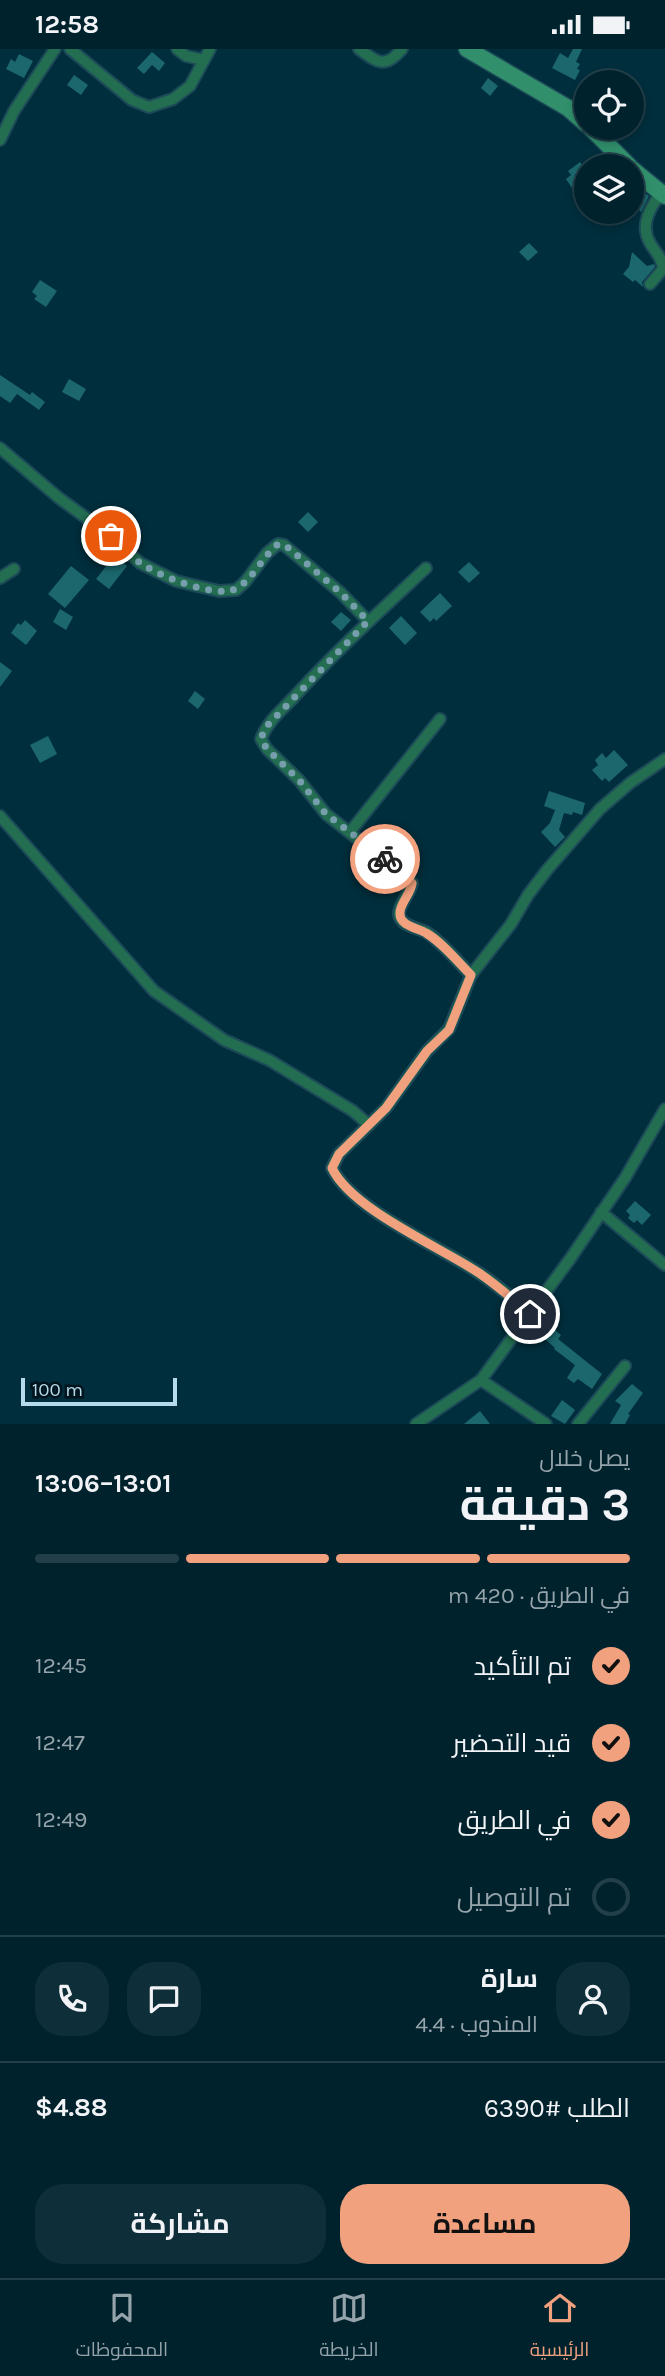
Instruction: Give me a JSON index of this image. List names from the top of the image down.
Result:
{
  "scale_bar": "100 m",
  "page": {
    "status": "12:58",
    "scale": "100 m",
    "heading": ["3 دقيقة", "يصل خلال", "13:01–13:06"],
    "panel": [
      "سارة",
      "المندوب · 4.4",
      "الطلب #6390",
      "$4.88"
    ],
    "bar": "في الطريق · 420 m",
    "list": [
      ["تم التأكيد", "12:45"],
      ["قيد التحضير", "12:47"],
      ["في الطريق", "12:49"],
      "تم التوصيل"
    ],
    "buttons": ["مساعدة", "مشاركة"],
    "tabs": ["الرئيسية", "الخريطة", "المحفوظات"]
  }
}
